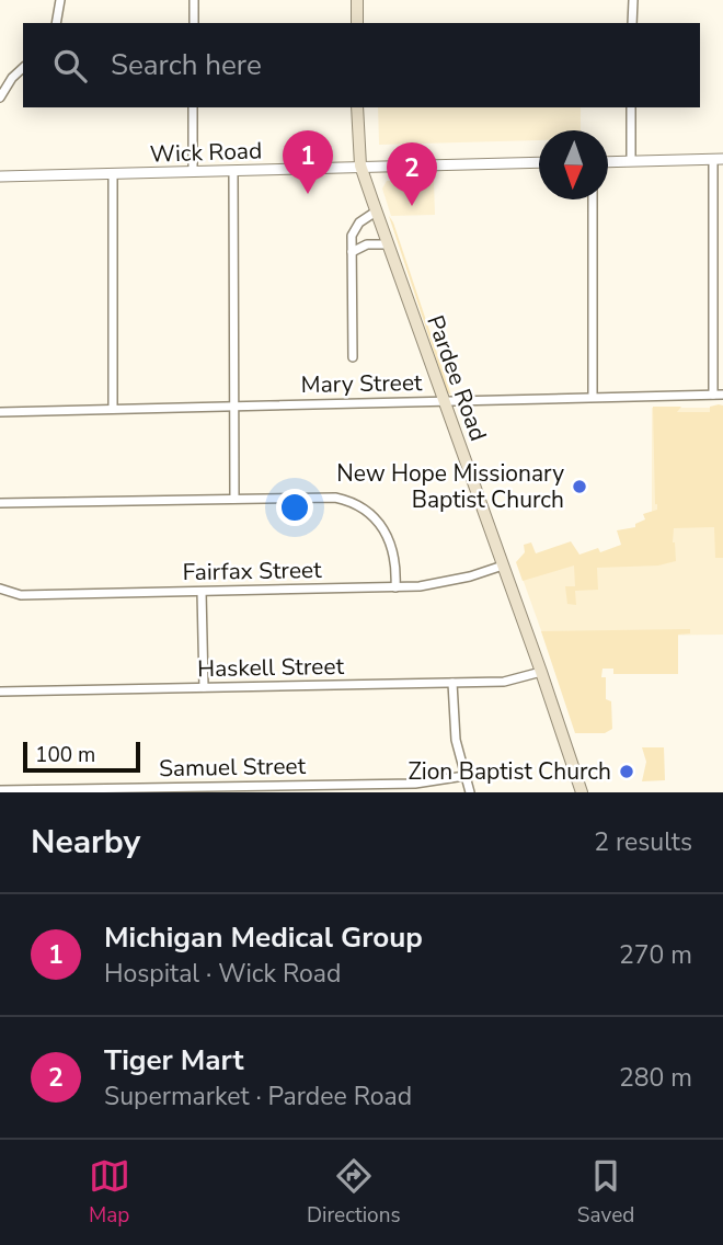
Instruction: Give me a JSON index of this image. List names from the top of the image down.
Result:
{
  "streets": {
    "main road": ["Pardee Road"],
    "street": [
      "Wick Road",
      "Mary Street",
      "Fairfax Street",
      "Haskell Street",
      "Samuel Street"
    ]
  },
  "crossings": [
    ["Wick Road", "Pardee Road"],
    ["Pardee Road", "Mary Street"],
    ["Pardee Road", "Fairfax Street"],
    ["Pardee Road", "Haskell Street"]
  ],
  "places": ["New Hope Missionary Baptist Church", "Zion Baptist Church"],
  "scale_bar": "100 m",
  "north": "bottom",
  "page": {
    "search": "Search here",
    "pins": ["1", "2"],
    "scale": "100 m",
    "heading": ["Nearby", "2 results"],
    "list": [
      {
        "mark": "1",
        "name": "Michigan Medical Group",
        "note": "Hospital · Wick Road",
        "value": "270 m"
      },
      {
        "mark": "2",
        "name": "Tiger Mart",
        "note": "Supermarket · Pardee Road",
        "value": "280 m"
      }
    ],
    "nav": ["Map", "Directions", "Saved"]
  }
}
